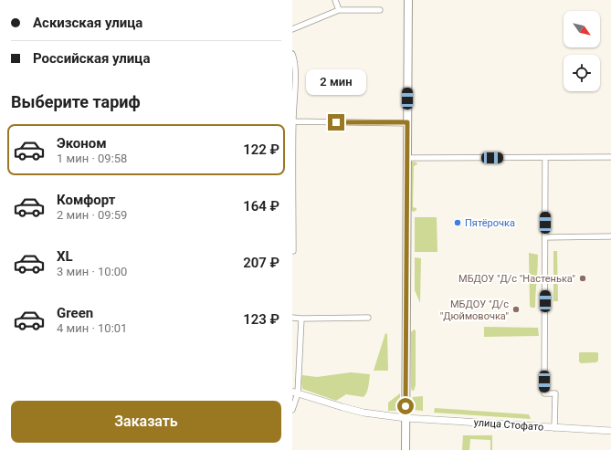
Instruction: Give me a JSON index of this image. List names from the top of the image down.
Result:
{
  "streets": {
    "street": ["улица Стофато"]
  },
  "places": ["Пятёрочка", "МБДОУ \"Д/с \"Настенька\"", "МБДОУ \"Д/с \"Дюймовочка\""],
  "north": "bottom right",
  "page": {
    "banner": ["Аскизская улица", "Российская улица"],
    "bubble": "2 мин",
    "heading": "Выберите тариф",
    "list": [
      {
        "name": "Эконом",
        "note": "1 мин · 09:58",
        "value": "122 ₽"
      },
      {
        "name": "Комфорт",
        "note": "2 мин · 09:59",
        "value": "164 ₽"
      },
      {
        "name": "XL",
        "note": "3 мин · 10:00",
        "value": "207 ₽"
      },
      {
        "name": "Green",
        "note": "4 мин · 10:01",
        "value": "123 ₽"
      }
    ],
    "buttons": "Заказать"
  }
}
